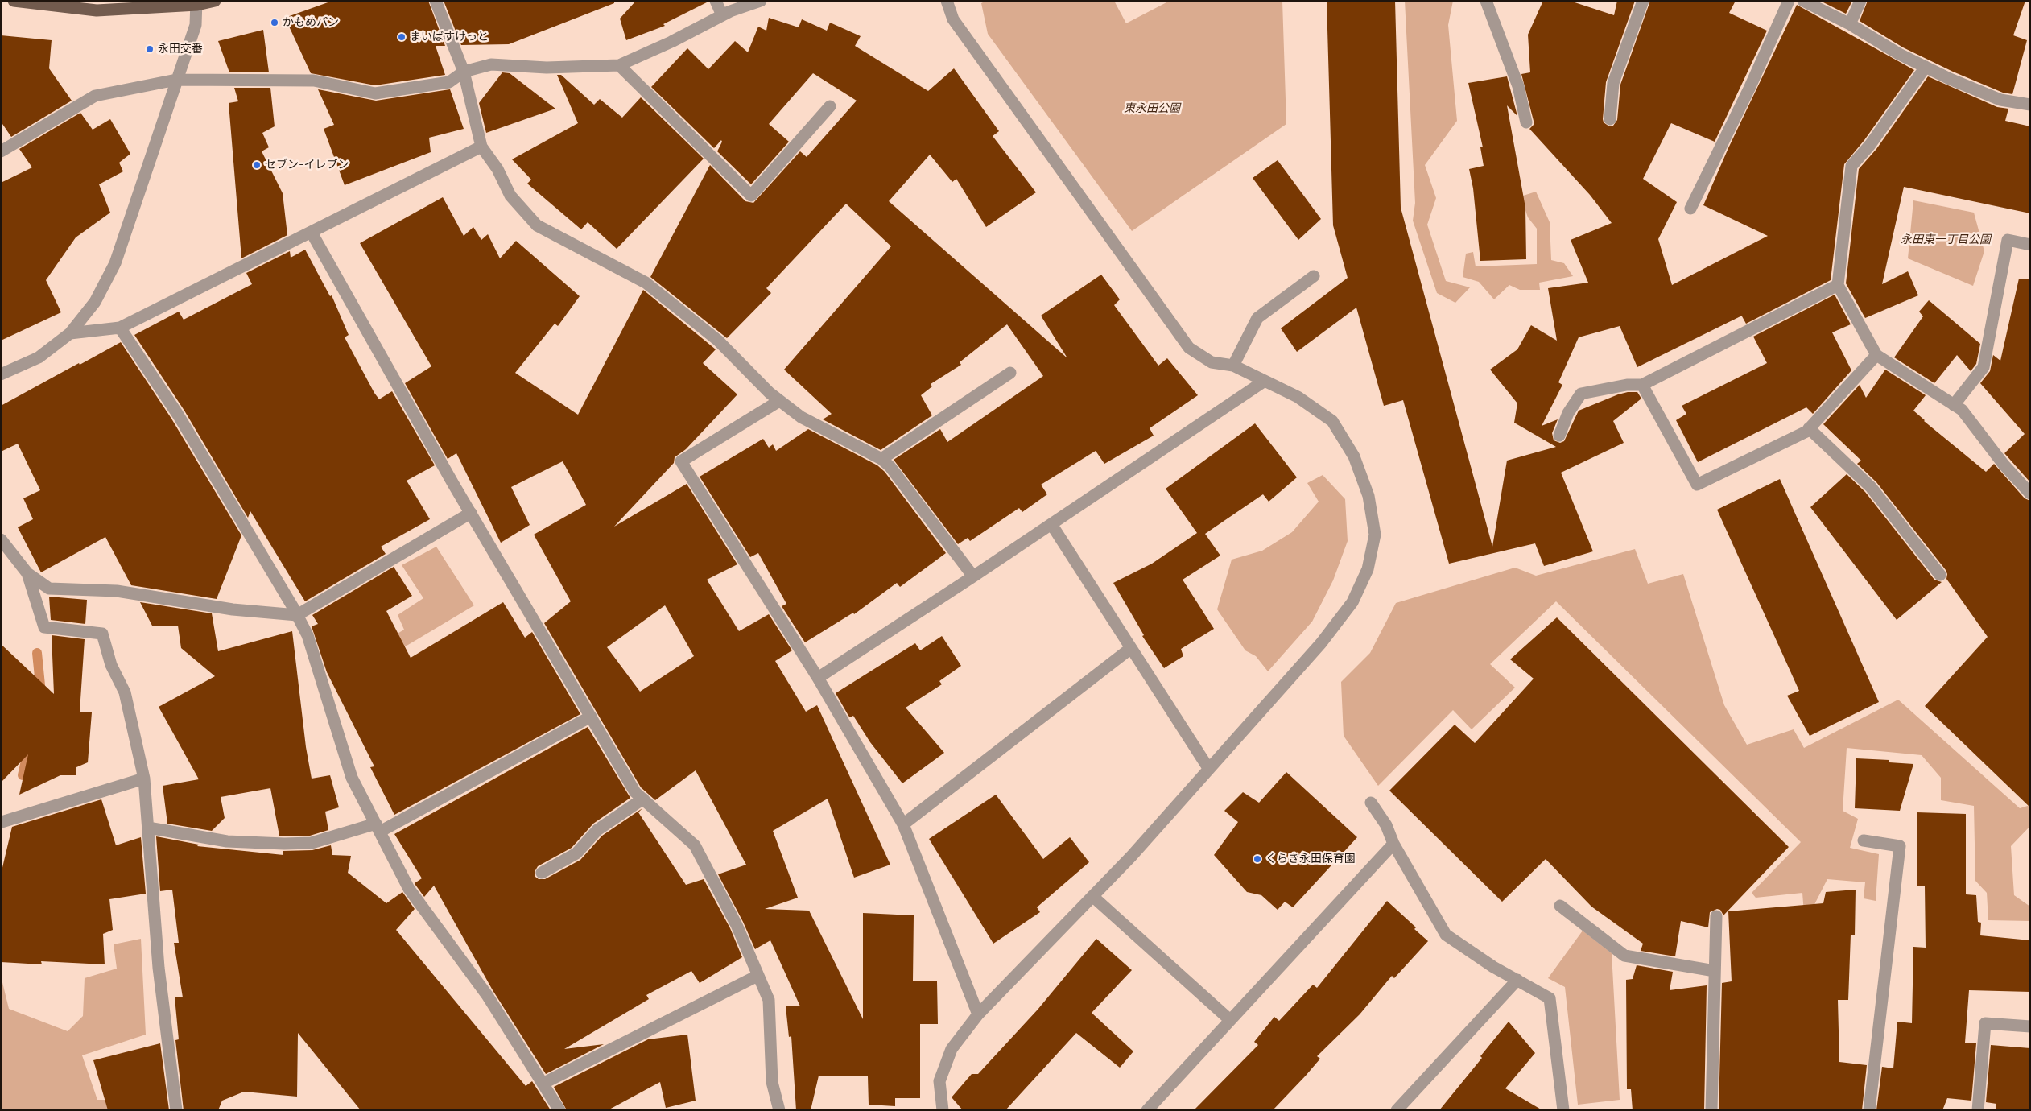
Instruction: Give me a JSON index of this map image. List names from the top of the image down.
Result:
{
  "parks": ["東永田公園", "永田東一丁目公園"],
  "places": [
    "かもめパン",
    "まいばすけっと",
    "永田交番",
    "セブン-イレブン",
    "くらき永田保育園"
  ]
}
